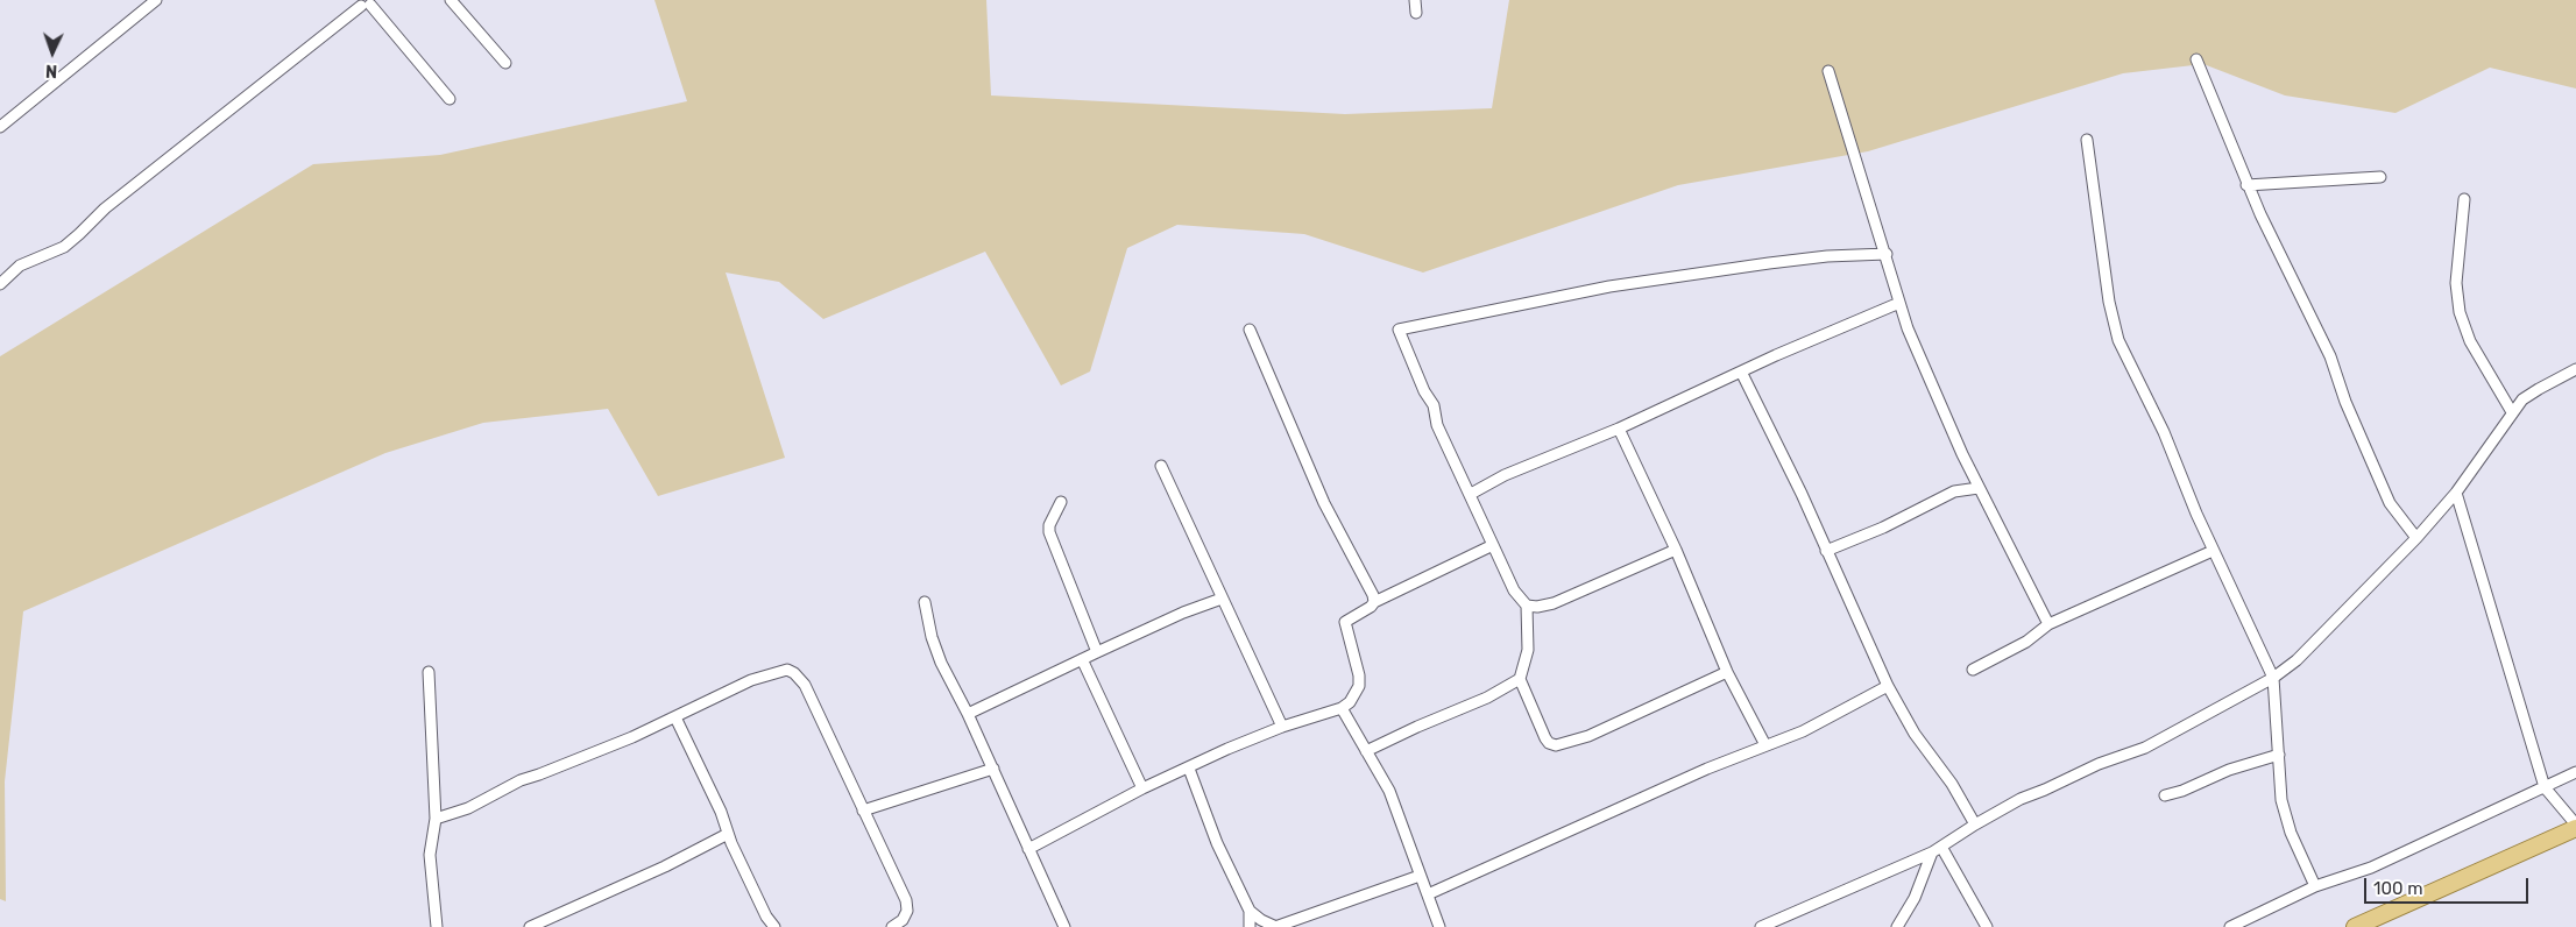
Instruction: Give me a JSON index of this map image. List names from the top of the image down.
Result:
{
  "scale_bar": "100 m",
  "north": "bottom"
}
